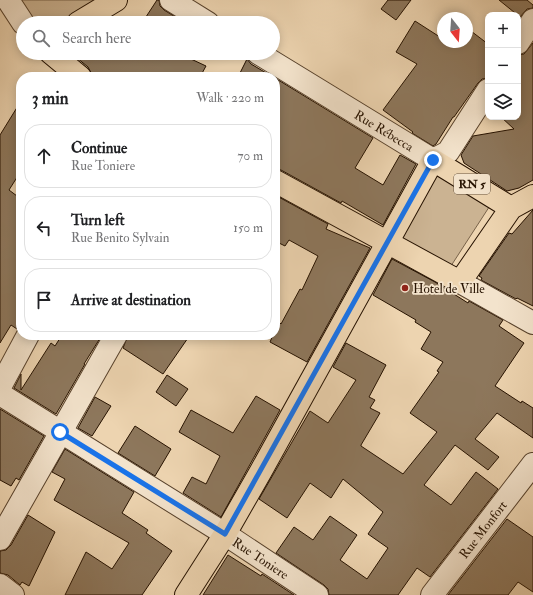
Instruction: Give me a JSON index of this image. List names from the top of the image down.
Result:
{
  "streets": {
    "main road": ["Rue Rébecca", "RN 5"],
    "street": ["Rue Monfort", "Rue Toniere"]
  },
  "places": ["Hotel de Ville"],
  "north": "bottom",
  "page": {
    "map_buttons": ["+", "−"],
    "search": "Search here",
    "heading": ["3 min", "Walk · 220 m"],
    "list": [
      ["Continue", "Rue Toniere", "70 m"],
      ["Turn left", "Rue Benito Sylvain", "150 m"],
      "Arrive at destination"
    ]
  }
}
